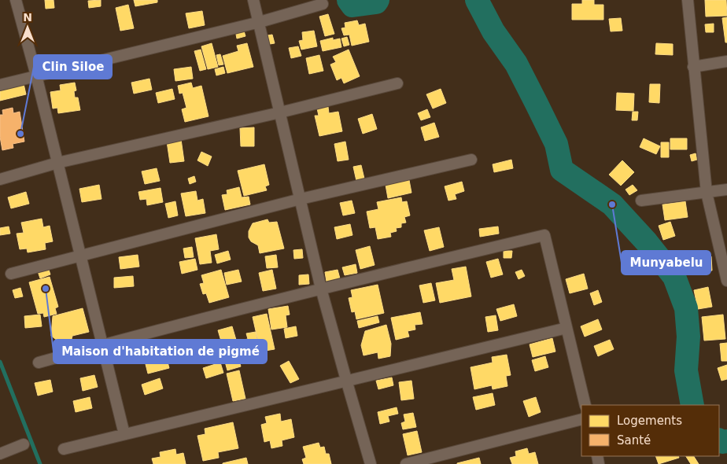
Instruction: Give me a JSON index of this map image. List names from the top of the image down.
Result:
{
  "places": ["Clin Siloe", "Munyabelu", "Maison d'habitation de pigmé"],
  "legend": ["Logements", "Santé"],
  "north": "top"
}
